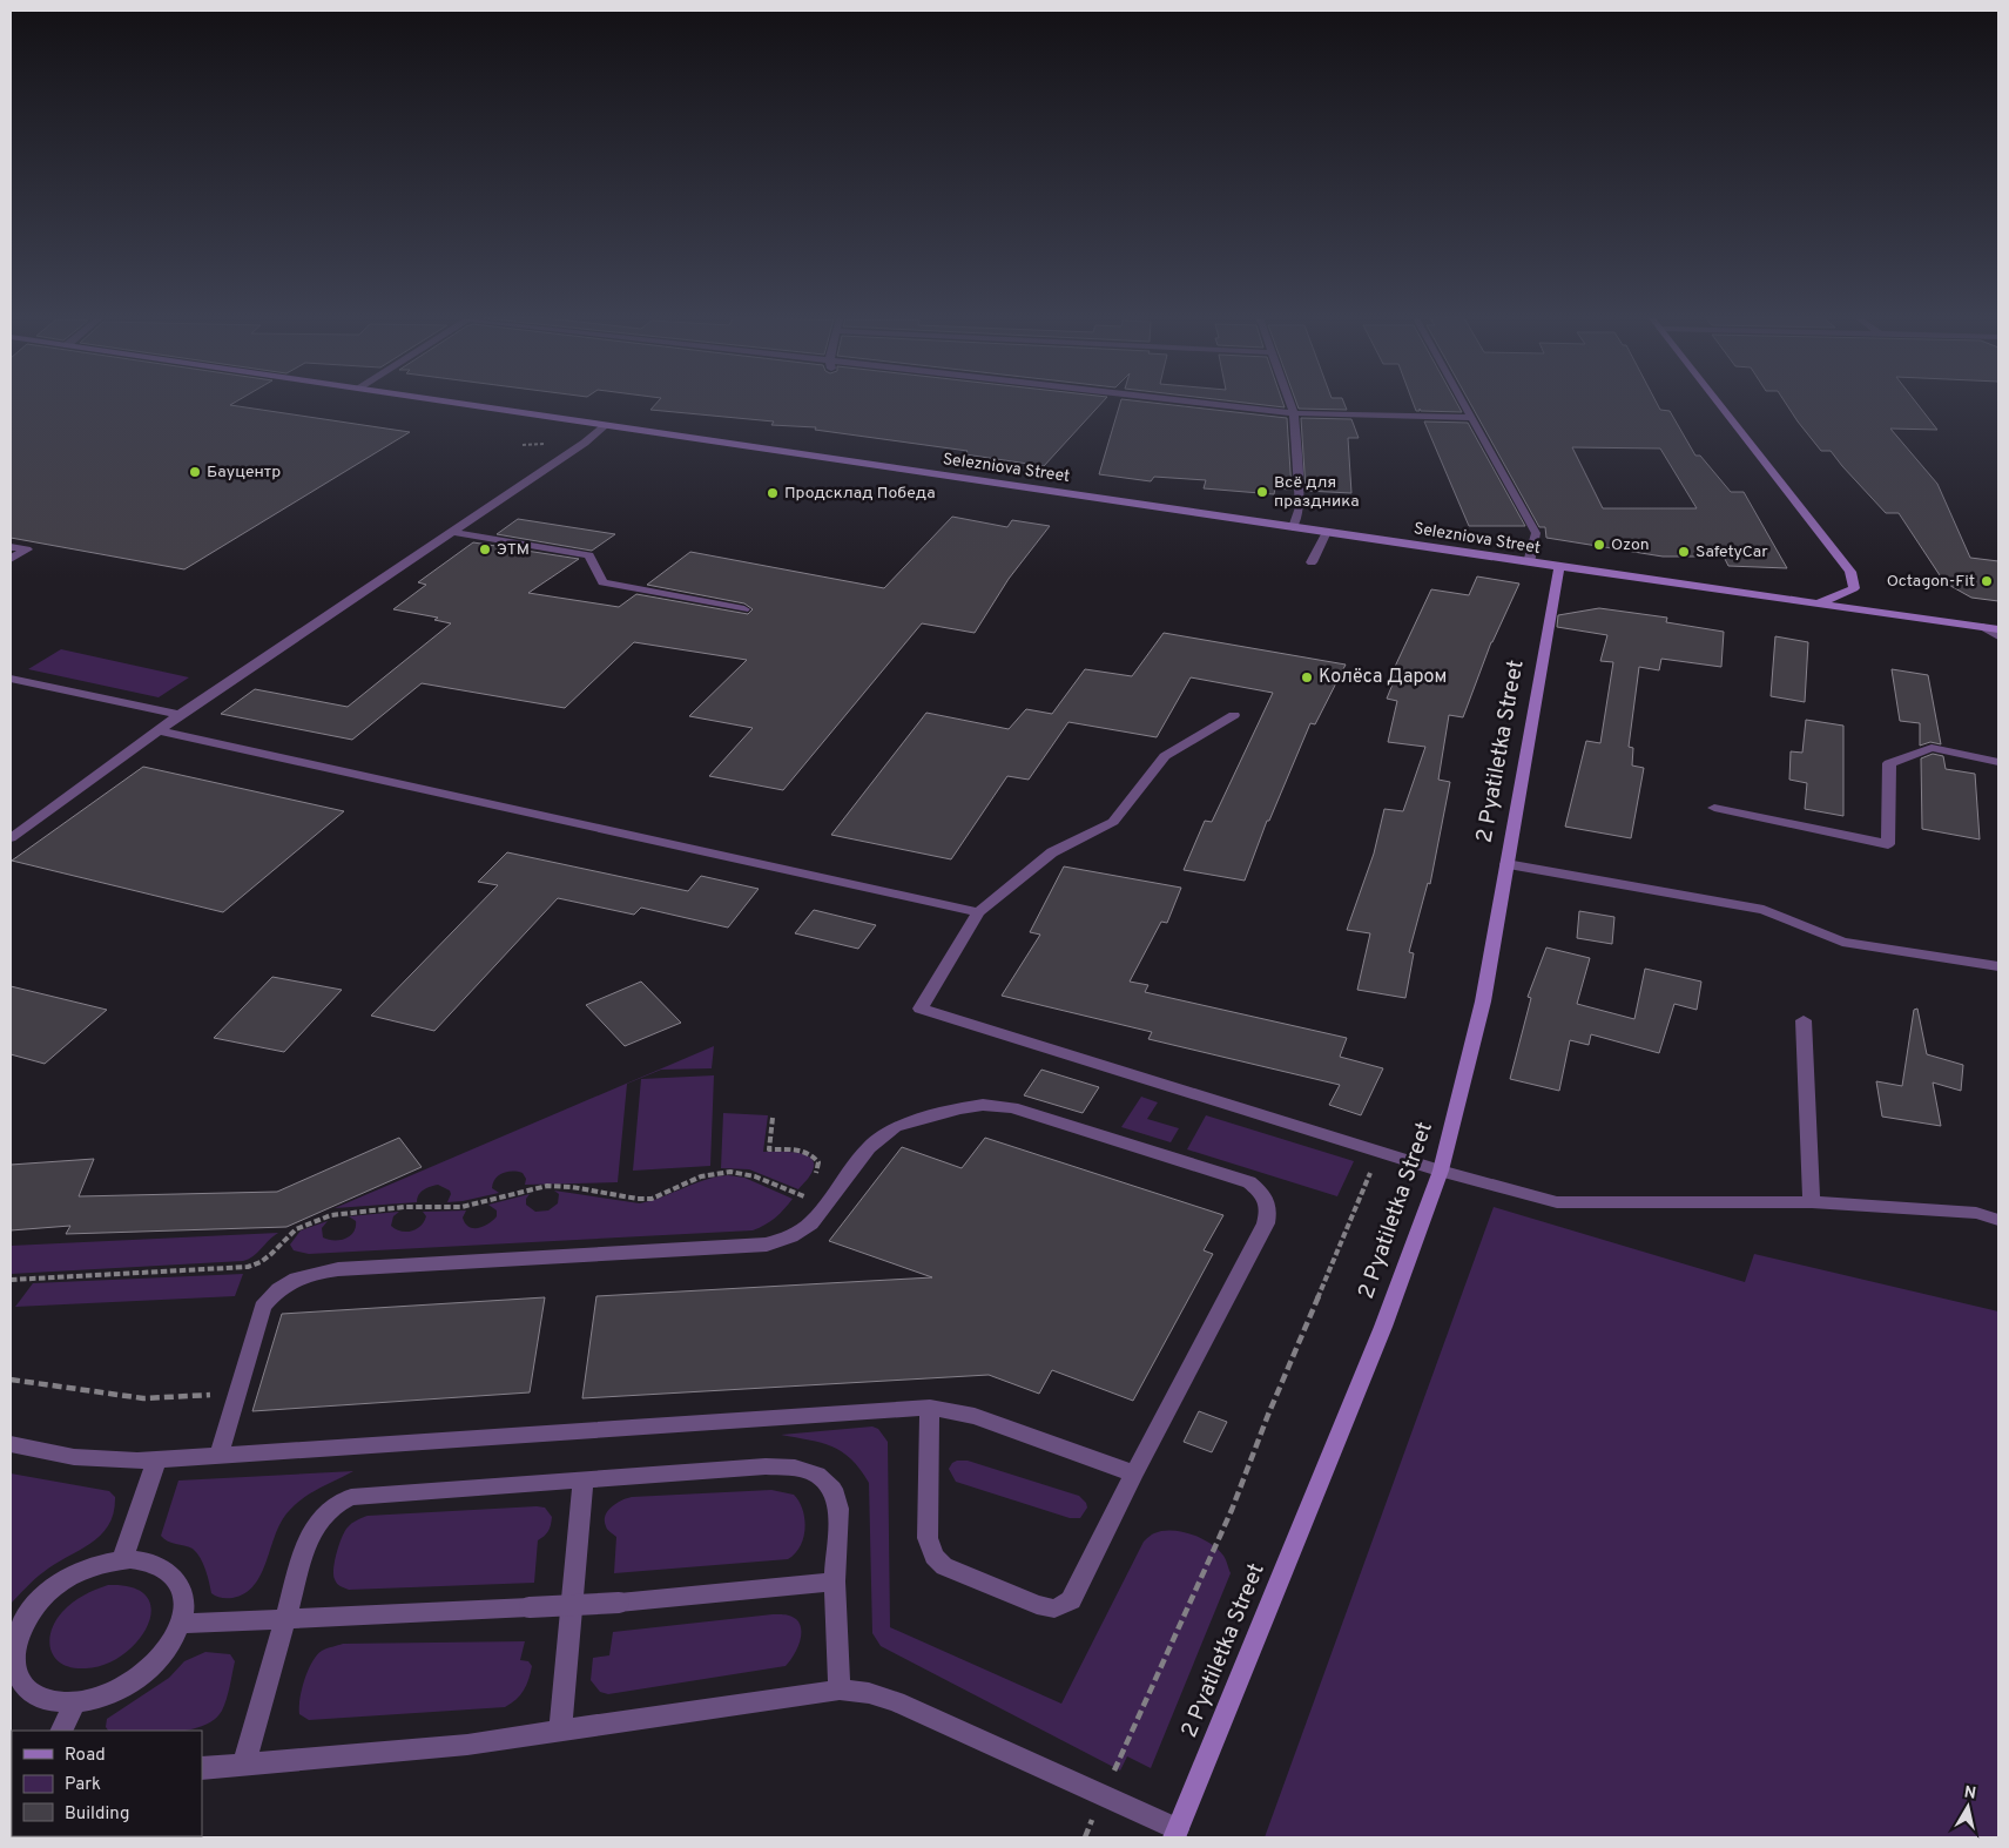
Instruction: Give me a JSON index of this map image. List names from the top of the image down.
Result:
{
  "streets": {
    "street": ["Selezniova Street", "2 Pyatiletka Street"]
  },
  "crossings": [
    ["Selezniova Street", "2 Pyatiletka Street"]
  ],
  "places": [
    "Бауцентр",
    "Всё для праздника",
    "Продсклад Победа",
    "Ozon",
    "ЭТМ",
    "SafetyCar",
    "Octagon-Fit",
    "Колёса Даром"
  ],
  "legend": ["Road", "Park", "Building"],
  "north": "top"
}
